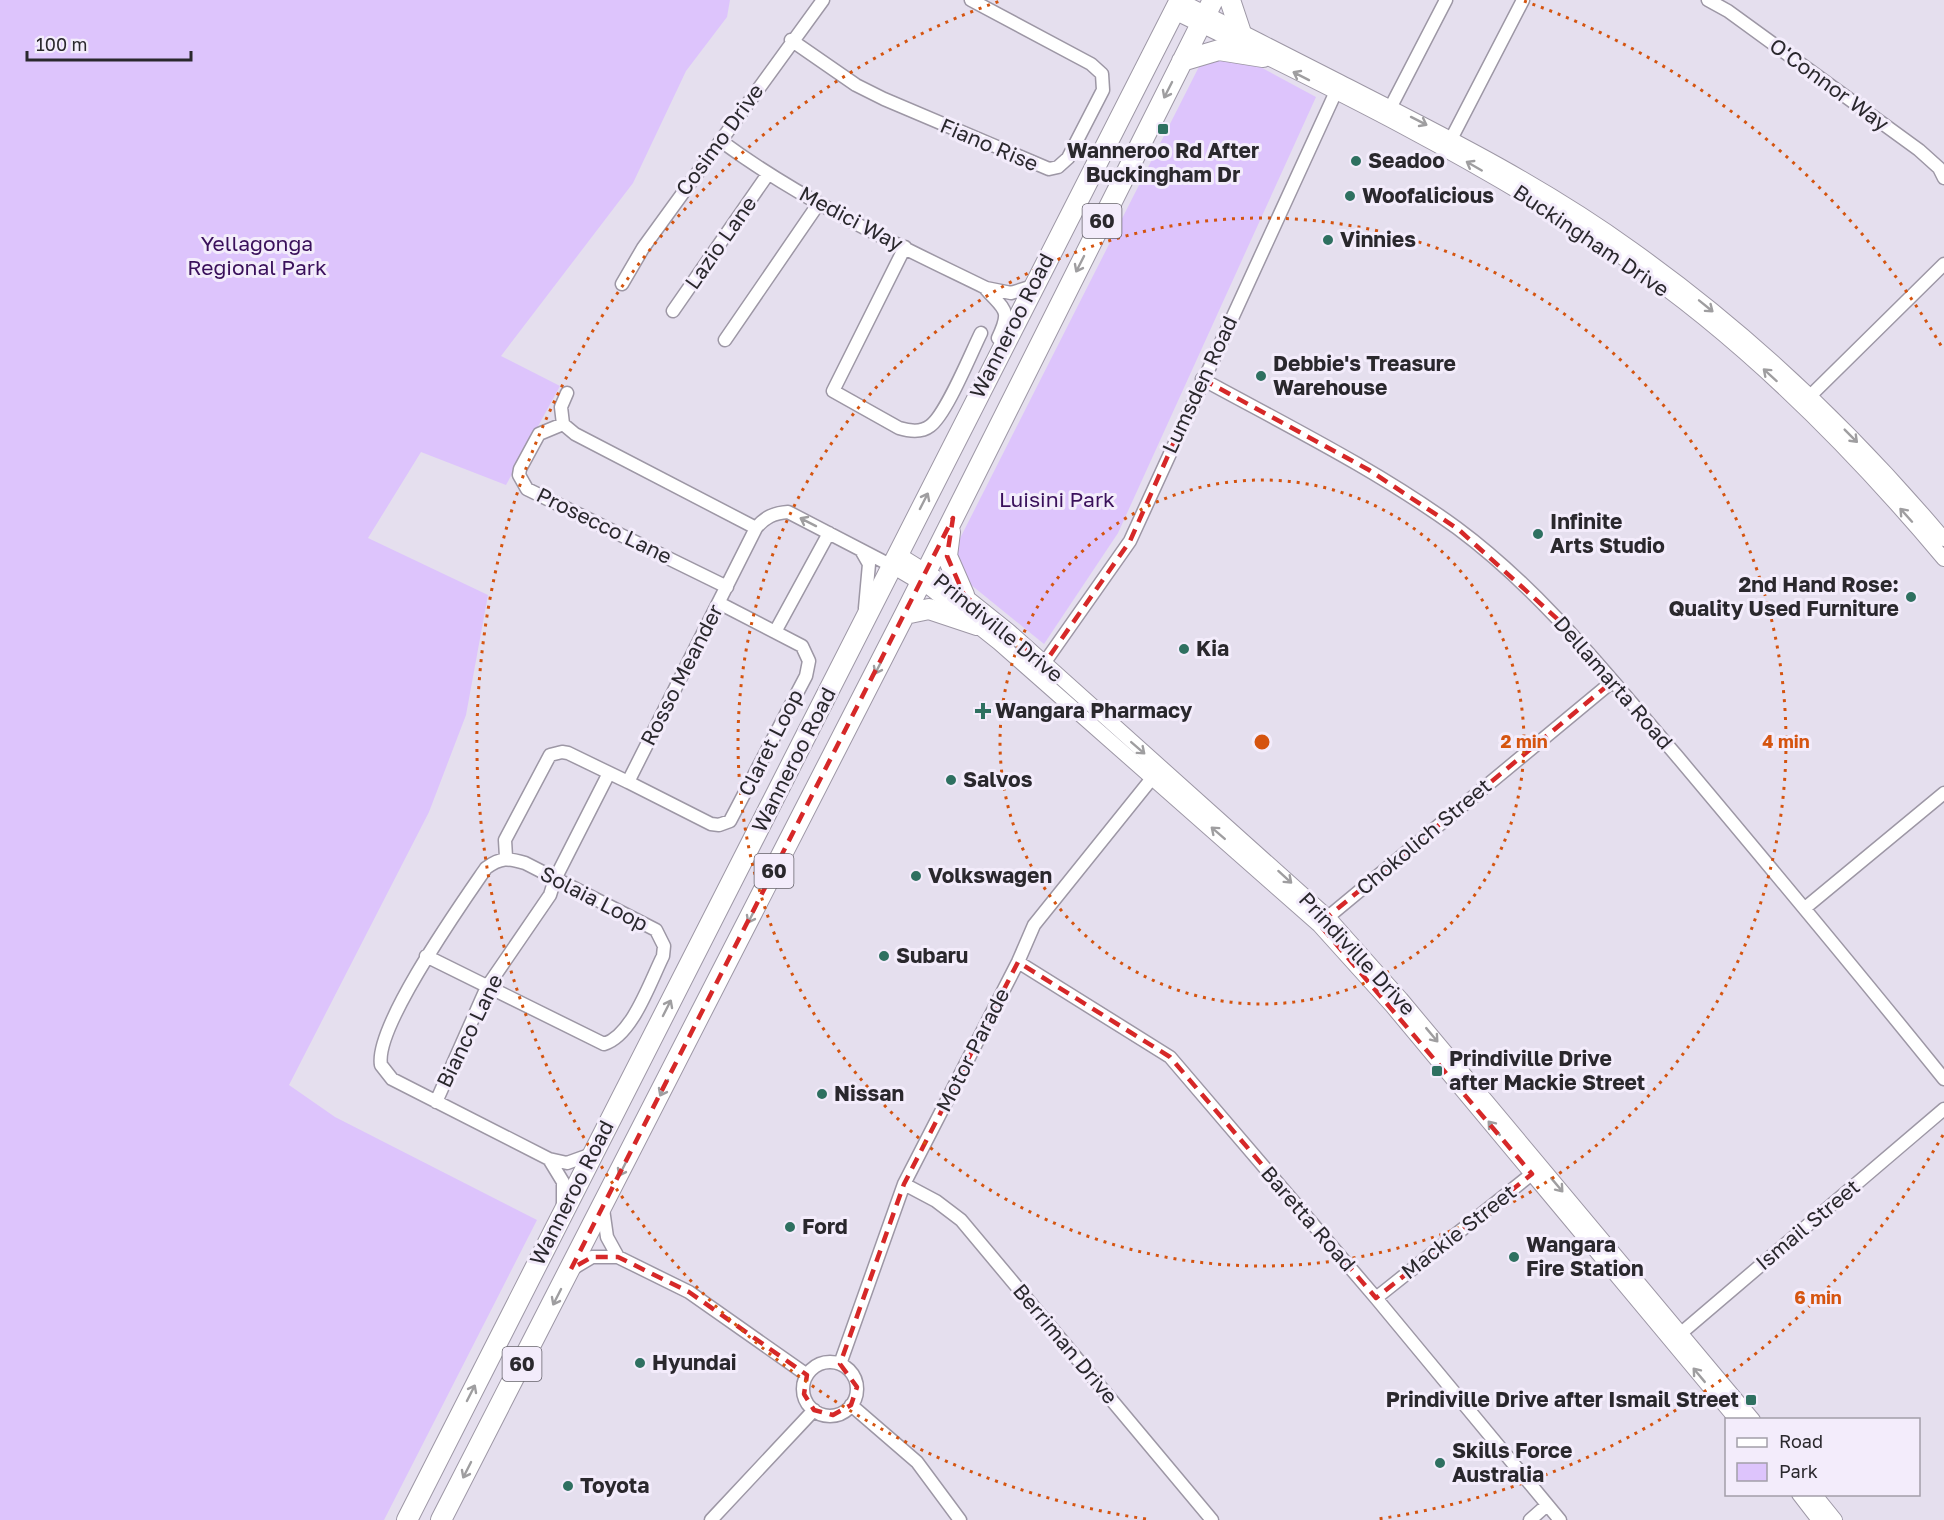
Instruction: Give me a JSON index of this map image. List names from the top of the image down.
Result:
{
  "streets": {
    "highway": ["60", "Wanneroo Road"],
    "street": [
      "O'Connor Way",
      "Cosimo Drive",
      "Fiano Rise",
      "Medici Way",
      "Buckingham Drive",
      "Lazio Lane",
      "Lumsden Road",
      "Prosecco Lane",
      "Prindiville Drive",
      "Rosso Meander",
      "Dellamarta Road",
      "Claret Loop",
      "Chokolich Street",
      "Solaia Loop",
      "Bianco Lane",
      "Motor Parade",
      "Baretta Road",
      "Ismail Street",
      "Mackie Street",
      "Berriman Drive"
    ]
  },
  "crossings": [
    ["Cosimo Drive", "Fiano Rise"],
    ["Cosimo Drive", "Medici Way"],
    ["Medici Way", "Lazio Lane"],
    ["Medici Way", "Wanneroo Road"],
    ["Buckingham Drive", "Wanneroo Road"],
    ["Buckingham Drive", "Lumsden Road"],
    ["Wanneroo Road", "Prindiville Drive"],
    ["Lumsden Road", "Prindiville Drive"],
    ["Lumsden Road", "Dellamarta Road"],
    ["Prosecco Lane", "Rosso Meander"],
    ["Prindiville Drive", "Chokolich Street"],
    ["Prindiville Drive", "Motor Parade"],
    ["Prindiville Drive", "Ismail Street"],
    ["Prindiville Drive", "Mackie Street"],
    ["Rosso Meander", "Claret Loop"],
    ["Dellamarta Road", "Chokolich Street"],
    ["Solaia Loop", "Bianco Lane"],
    ["Motor Parade", "Baretta Road"],
    ["Motor Parade", "Berriman Drive"],
    ["Baretta Road", "Mackie Street"]
  ],
  "parks": ["Yellagonga Regional Park", "Luisini Park"],
  "places": {
    "transit": ["Wanneroo Rd After Buckingham Dr", "Prindiville Drive after Mackie Street", "Prindiville Drive after Ismail Street"],
    "other": [
      "Seadoo",
      "Woofalicious",
      "Vinnies",
      "Debbie's Treasure Warehouse",
      "Infinite Arts Studio",
      "2nd Hand Rose: Quality Used Furniture",
      "Kia",
      "Salvos",
      "Volkswagen",
      "Subaru",
      "Nissan",
      "Ford",
      "Wangara Fire Station",
      "Hyundai",
      "Skills Force Australia",
      "Toyota"
    ],
    "health": ["Wangara Pharmacy"]
  },
  "legend": ["Road", "Park"],
  "scale_bar": "100 m",
  "rings": ["2 min", "4 min", "6 min"]
}
